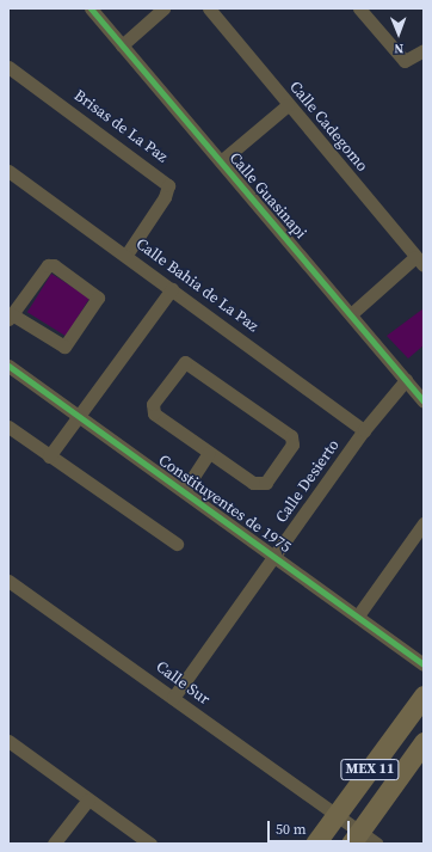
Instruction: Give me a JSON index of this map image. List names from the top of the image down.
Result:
{
  "streets": {
    "main road": ["MEX 11"],
    "street": [
      "Brisas de La Paz",
      "Calle Cadegomo",
      "Calle Guasinapi",
      "Calle Bahia de La Paz",
      "Calle Desierto",
      "Constituyentes de 1975",
      "Calle Sur"
    ]
  },
  "crossings": [
    ["Brisas de La Paz", "Calle Bahia de La Paz"],
    ["Calle Guasinapi", "Calle Desierto"],
    ["Calle Bahia de La Paz", "Calle Desierto"],
    ["Calle Desierto", "Constituyentes de 1975"],
    ["Calle Desierto", "Calle Sur"],
    ["Calle Sur", "MEX 11"]
  ],
  "scale_bar": "50 m",
  "north": "bottom"
}
